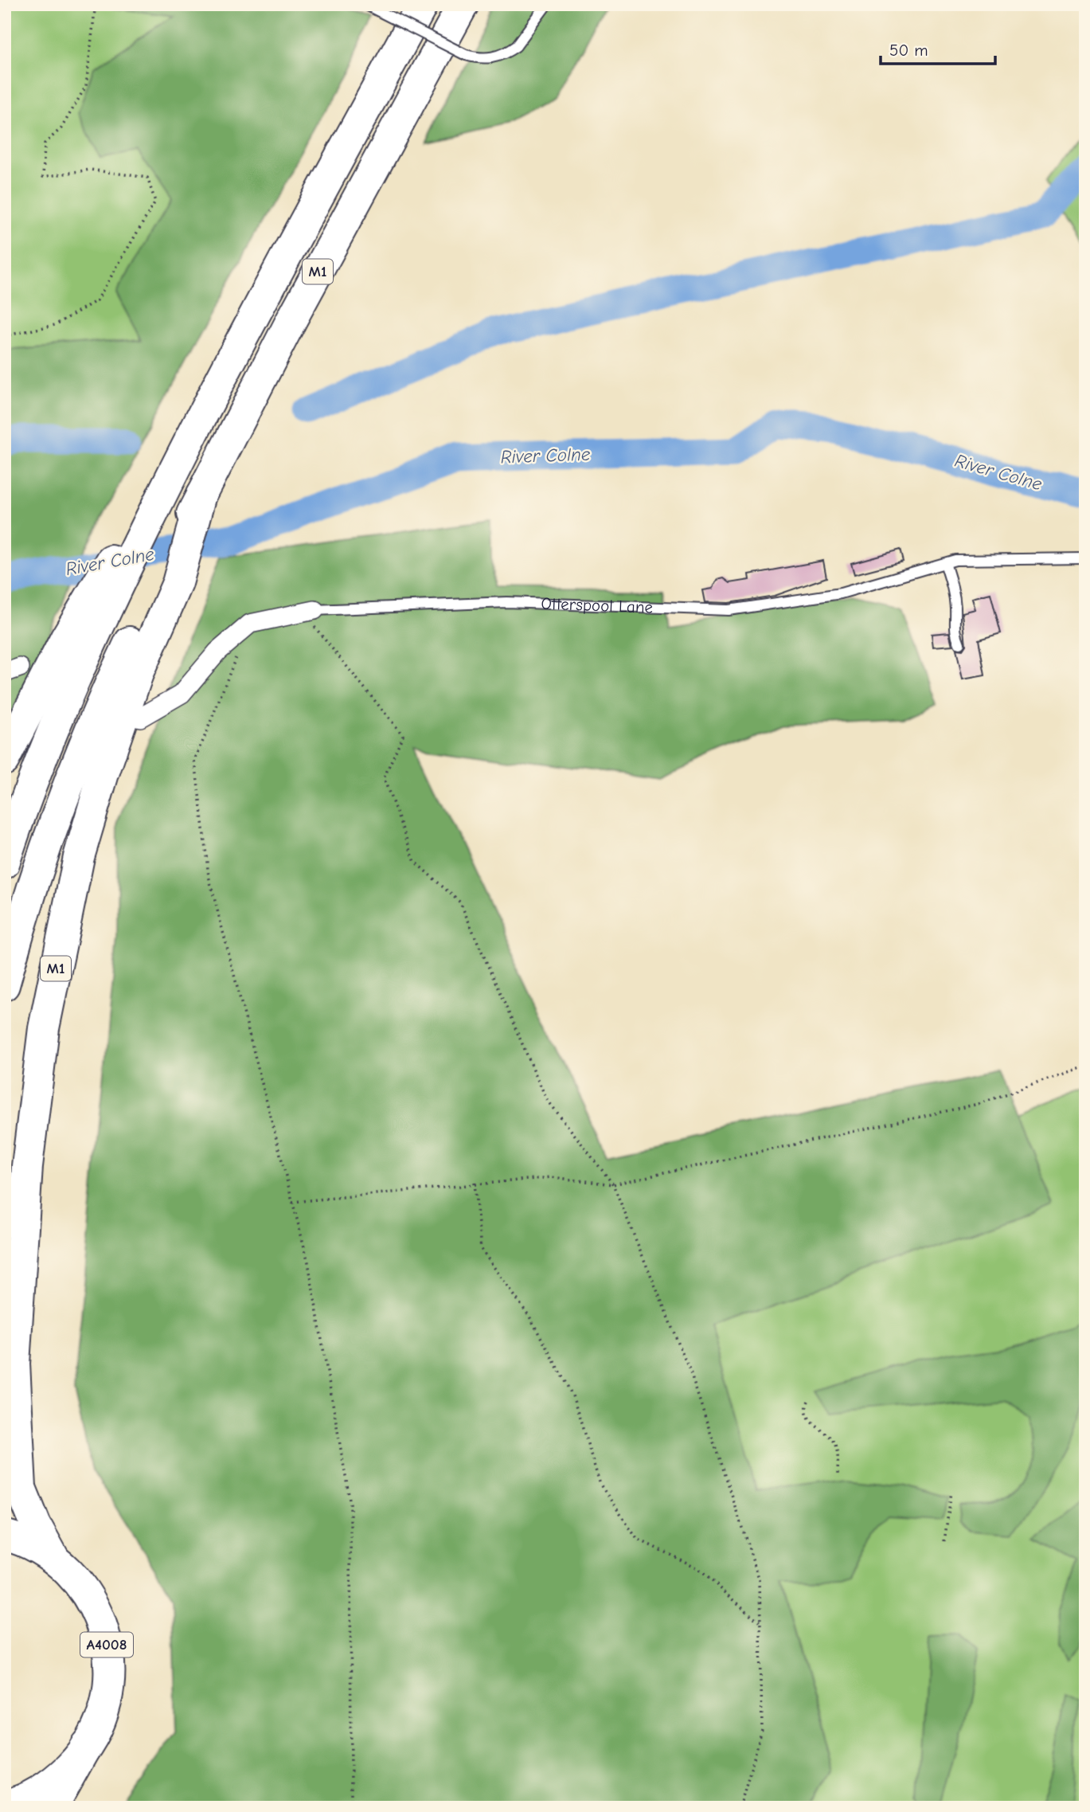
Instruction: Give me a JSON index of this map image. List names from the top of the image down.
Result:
{
  "streets": {
    "highway": ["M1", "A4008"],
    "street": ["Otterspool Lane"]
  },
  "crossings": [
    ["M1", "A4008"]
  ],
  "water": ["River Colne"],
  "scale_bar": "50 m"
}
